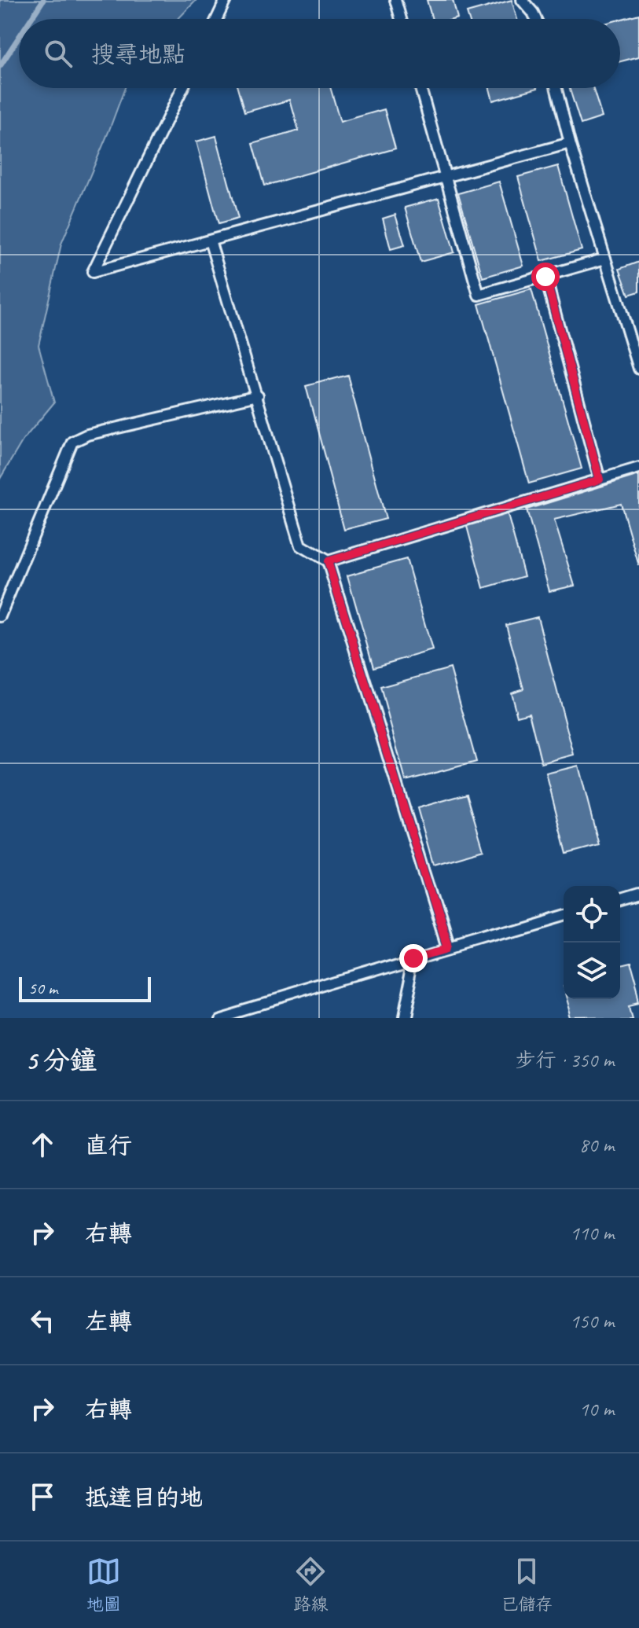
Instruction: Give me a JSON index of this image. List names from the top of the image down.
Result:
{
  "scale_bar": "50 m",
  "page": {
    "search": "搜尋地點",
    "scale": "50 m",
    "heading": ["5 分鐘", "步行 · 350 m"],
    "list": [
      ["直行", "80 m"],
      ["右轉", "110 m"],
      ["左轉", "150 m"],
      ["右轉", "10 m"],
      "抵達目的地"
    ],
    "nav": ["地圖", "路線", "已儲存"]
  }
}
